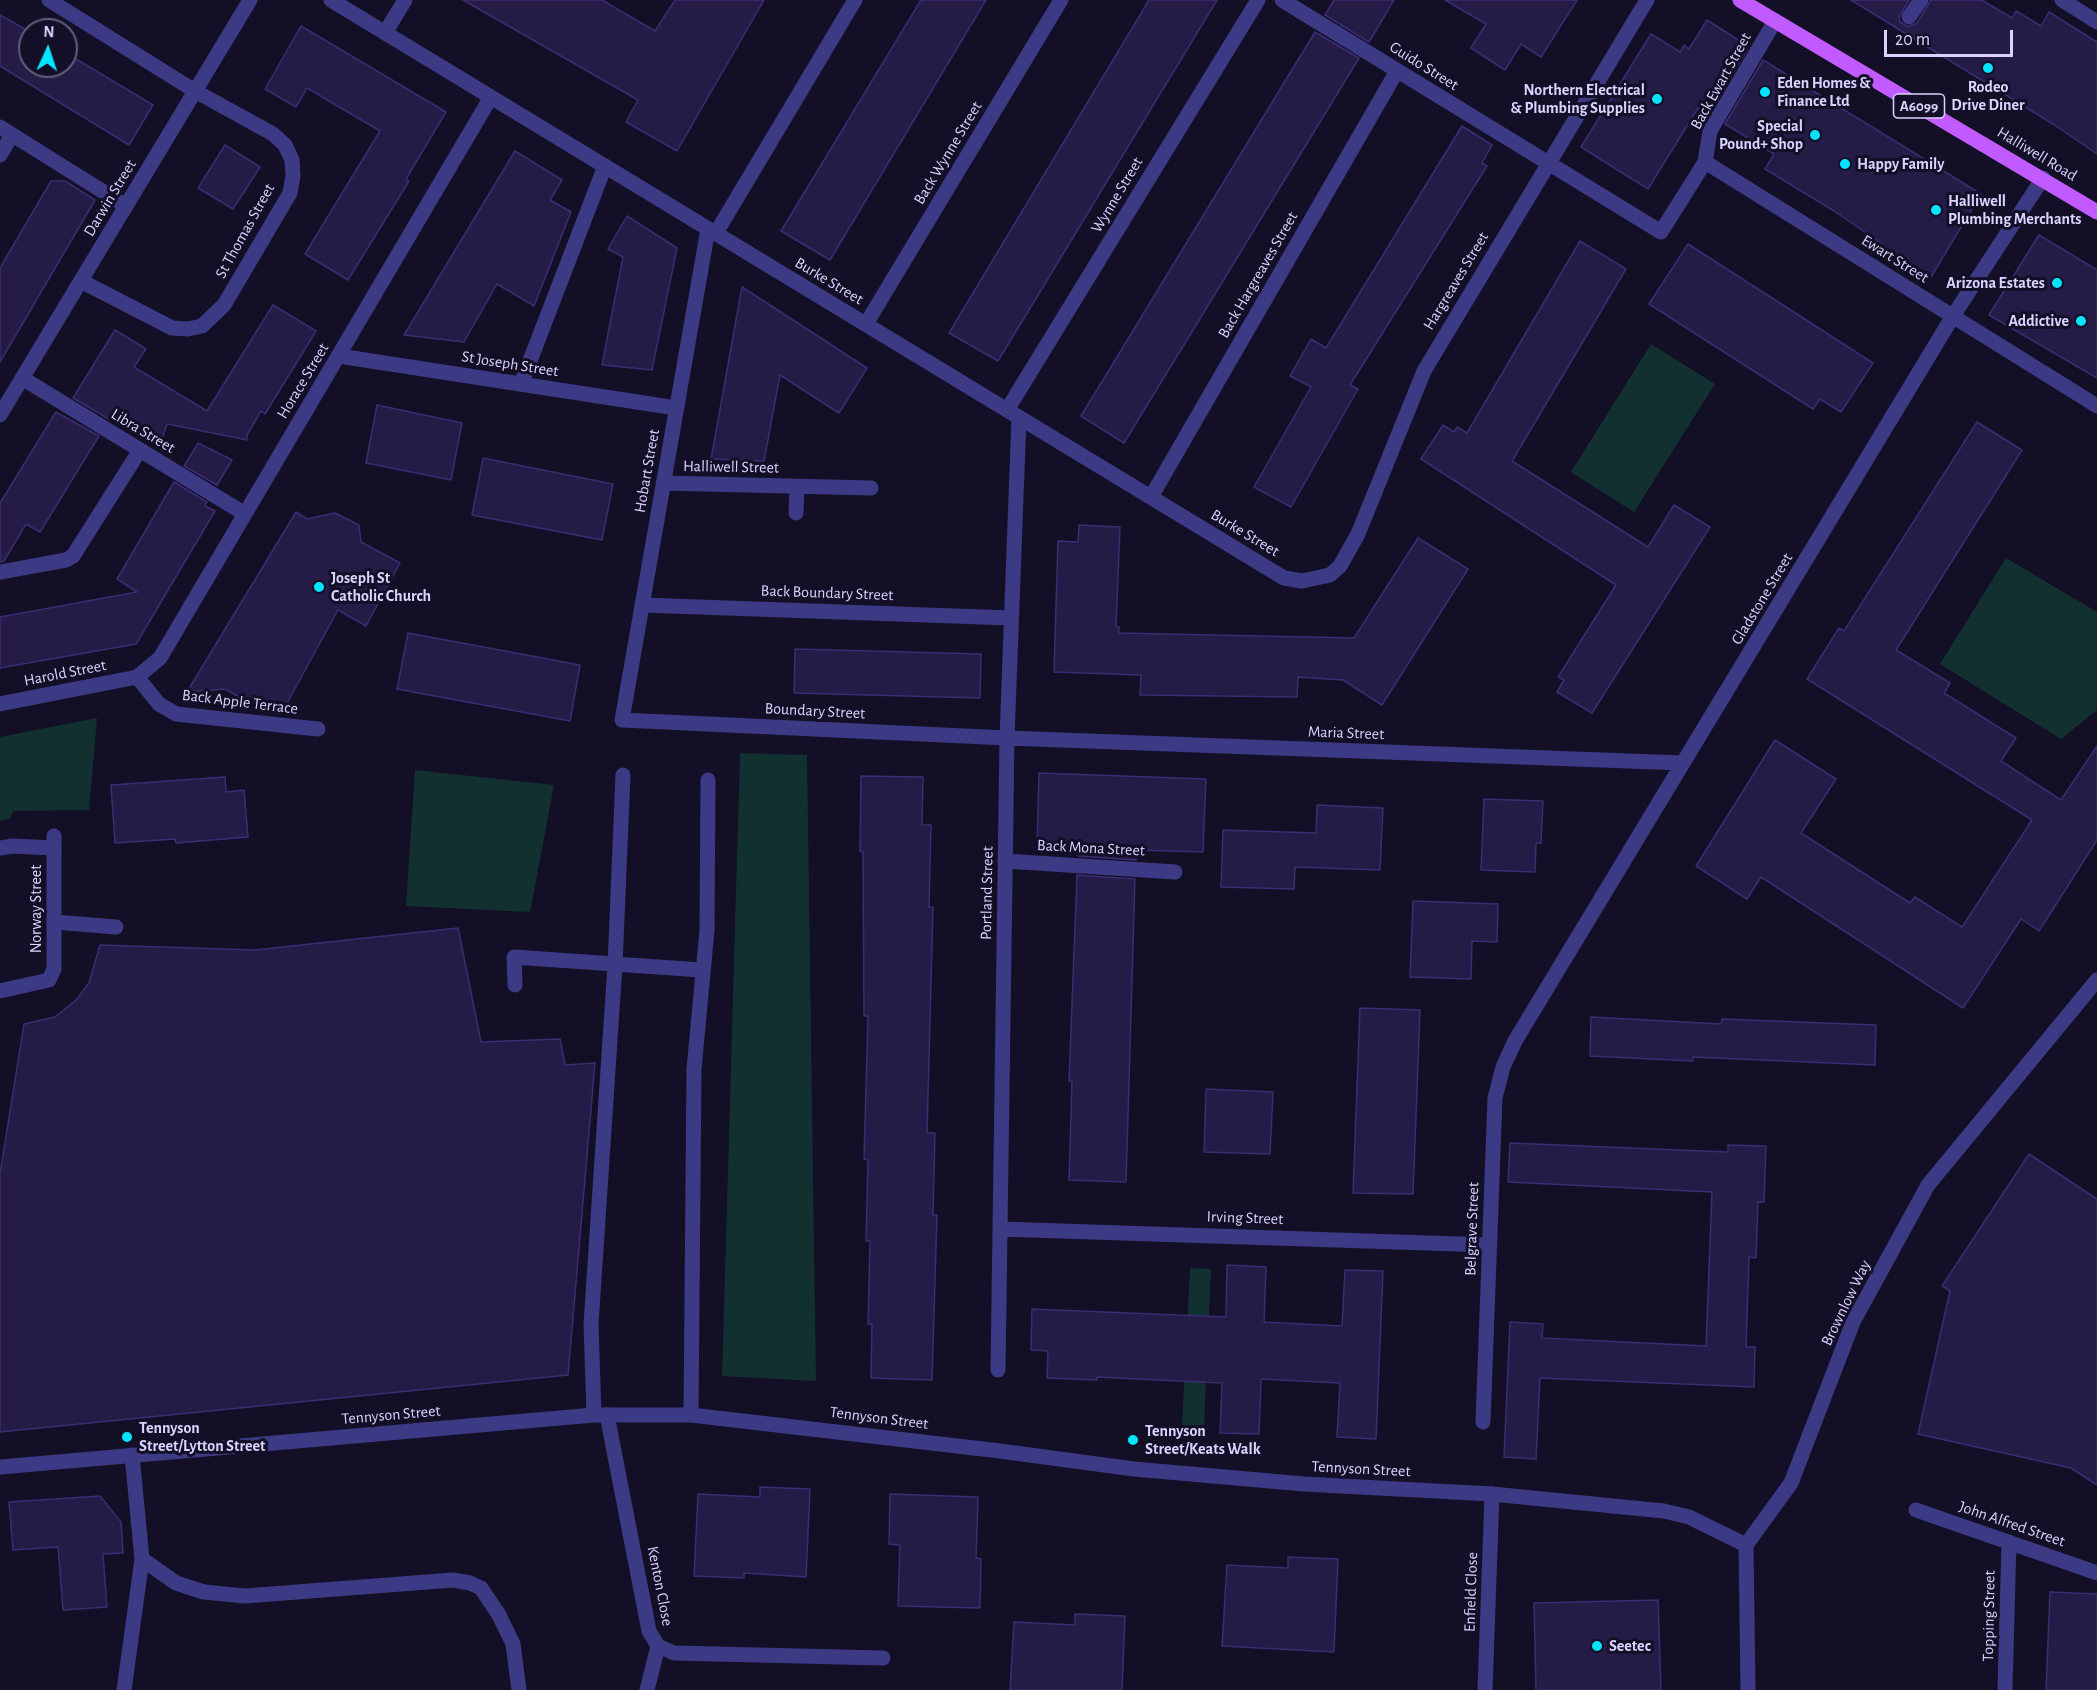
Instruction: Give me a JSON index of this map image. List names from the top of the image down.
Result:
{
  "streets": {
    "main road": ["A6099", "Halliwell Road"],
    "street": [
      "Guido Street",
      "Back Ewart Street",
      "Back Wynne Street",
      "Wynne Street",
      "Darwin Street",
      "St Thomas Street",
      "Ewart Street",
      "Back Hargreaves Street",
      "Burke Street",
      "Hargreaves Street",
      "St Joseph Street",
      "Horace Street",
      "Libra Street",
      "Halliwell Street",
      "Hobart Street",
      "Back Boundary Street",
      "Gladstone Street",
      "Harold Street",
      "Back Apple Terrace",
      "Boundary Street",
      "Maria Street",
      "Back Mona Street",
      "Portland Street",
      "Norway Street",
      "Irving Street",
      "Belgrave Street",
      "Brownlow Way",
      "Tennyson Street",
      "John Alfred Street",
      "Kenton Close",
      "Enfield Close",
      "Topping Street"
    ]
  },
  "crossings": [
    ["Guido Street", "Back Ewart Street"],
    ["Guido Street", "Back Hargreaves Street"],
    ["Guido Street", "Hargreaves Street"],
    ["Back Ewart Street", "Halliwell Road"],
    ["Back Ewart Street", "Ewart Street"],
    ["Back Ewart Street", "Hargreaves Street"],
    ["Back Wynne Street", "Burke Street"],
    ["Halliwell Road", "Gladstone Street"],
    ["Wynne Street", "Burke Street"],
    ["Wynne Street", "Portland Street"],
    ["Darwin Street", "St Thomas Street"],
    ["Darwin Street", "Libra Street"],
    ["Ewart Street", "Gladstone Street"],
    ["Back Hargreaves Street", "Burke Street"],
    ["Burke Street", "Hargreaves Street"],
    ["Burke Street", "Horace Street"],
    ["Burke Street", "Hobart Street"],
    ["Burke Street", "Portland Street"],
    ["St Joseph Street", "Horace Street"],
    ["St Joseph Street", "Hobart Street"],
    ["Horace Street", "Libra Street"],
    ["Horace Street", "Harold Street"],
    ["Horace Street", "Back Apple Terrace"],
    ["Halliwell Street", "Hobart Street"],
    ["Hobart Street", "Back Boundary Street"],
    ["Hobart Street", "Boundary Street"],
    ["Back Boundary Street", "Portland Street"],
    ["Gladstone Street", "Maria Street"],
    ["Gladstone Street", "Belgrave Street"],
    ["Harold Street", "Back Apple Terrace"],
    ["Boundary Street", "Maria Street"],
    ["Boundary Street", "Portland Street"],
    ["Maria Street", "Portland Street"],
    ["Back Mona Street", "Portland Street"],
    ["Portland Street", "Irving Street"],
    ["Irving Street", "Belgrave Street"],
    ["Brownlow Way", "Tennyson Street"],
    ["Tennyson Street", "Kenton Close"],
    ["Tennyson Street", "Enfield Close"],
    ["John Alfred Street", "Topping Street"]
  ],
  "places": [
    "Rodeo Drive Diner",
    "Eden Homes & Finance Ltd",
    "Northern Electrical & Plumbing Supplies",
    "Special Pound+ Shop",
    "Happy Family",
    "Halliwell Plumbing Merchants",
    "Arizona Estates",
    "Addictive",
    "Joseph St Catholic Church",
    "Tennyson Street/Lytton Street",
    "Tennyson Street/Keats Walk",
    "Seetec"
  ],
  "scale_bar": "20 m",
  "north": "top"
}
